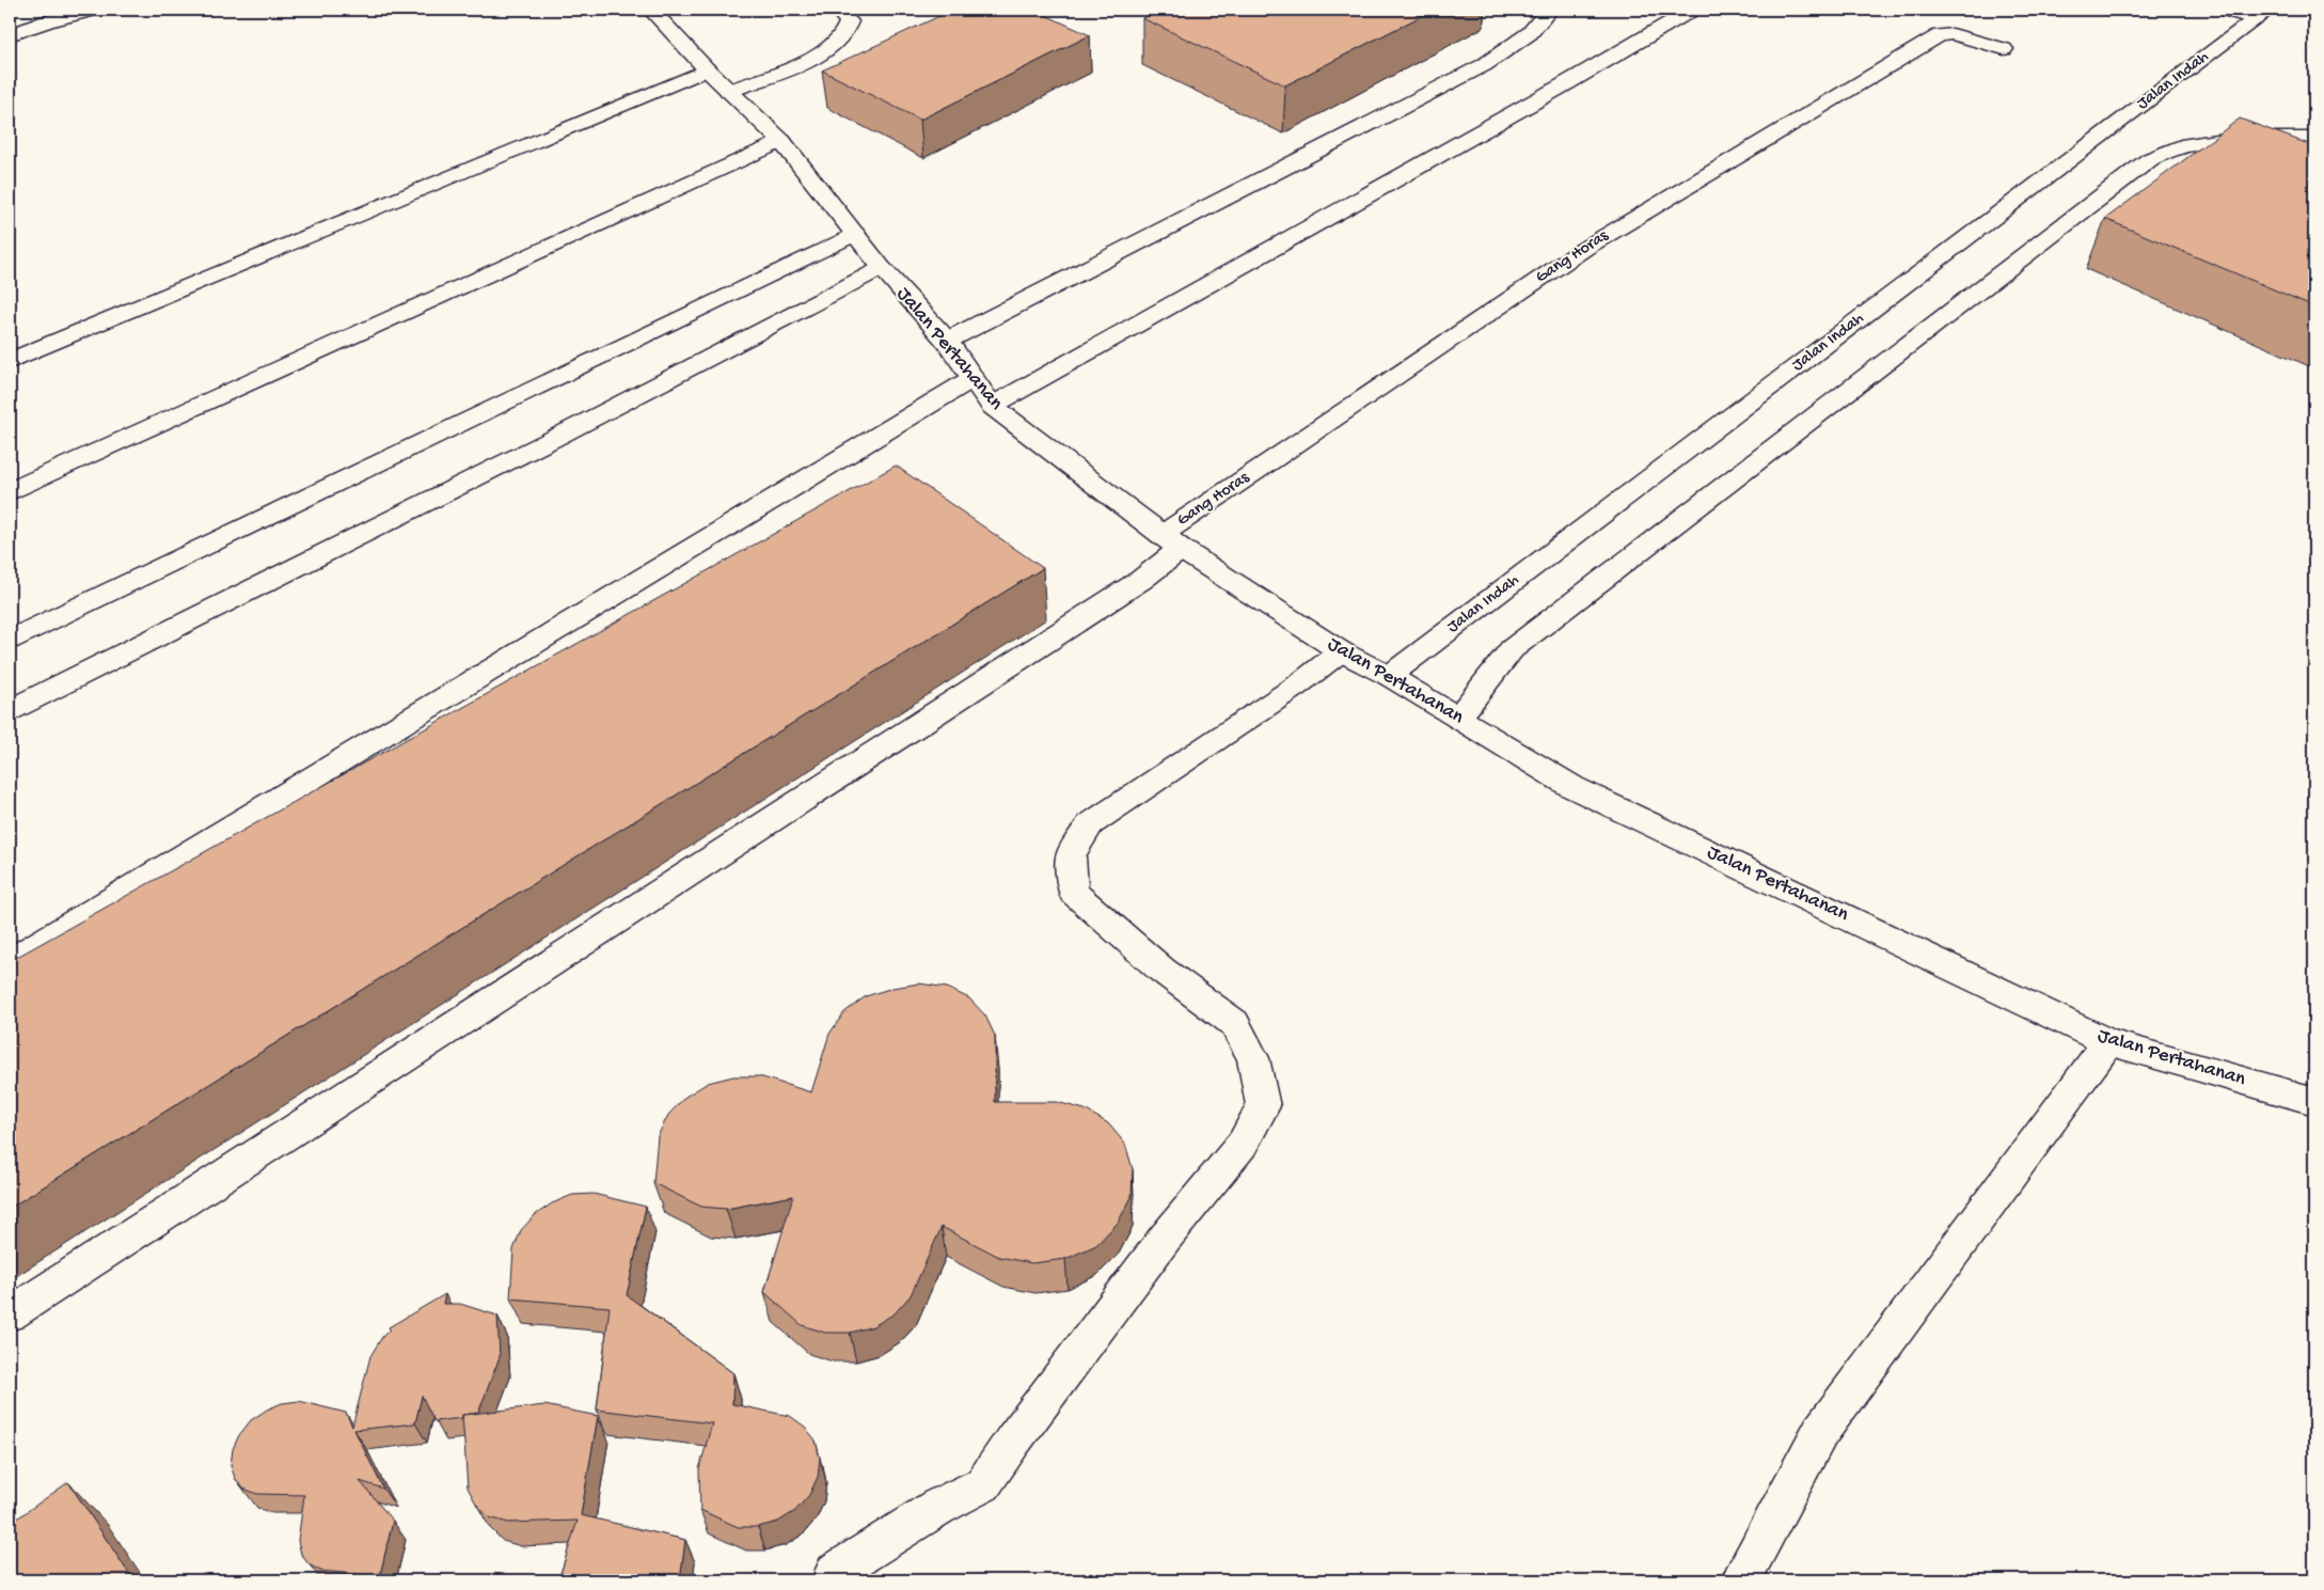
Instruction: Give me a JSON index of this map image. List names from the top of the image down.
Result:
{
  "streets": {
    "street": ["Jalan Indah", "Gang Horas", "Jalan Pertahanan"]
  },
  "crossings": [
    ["Jalan Indah", "Jalan Pertahanan"],
    ["Gang Horas", "Jalan Pertahanan"]
  ]
}
